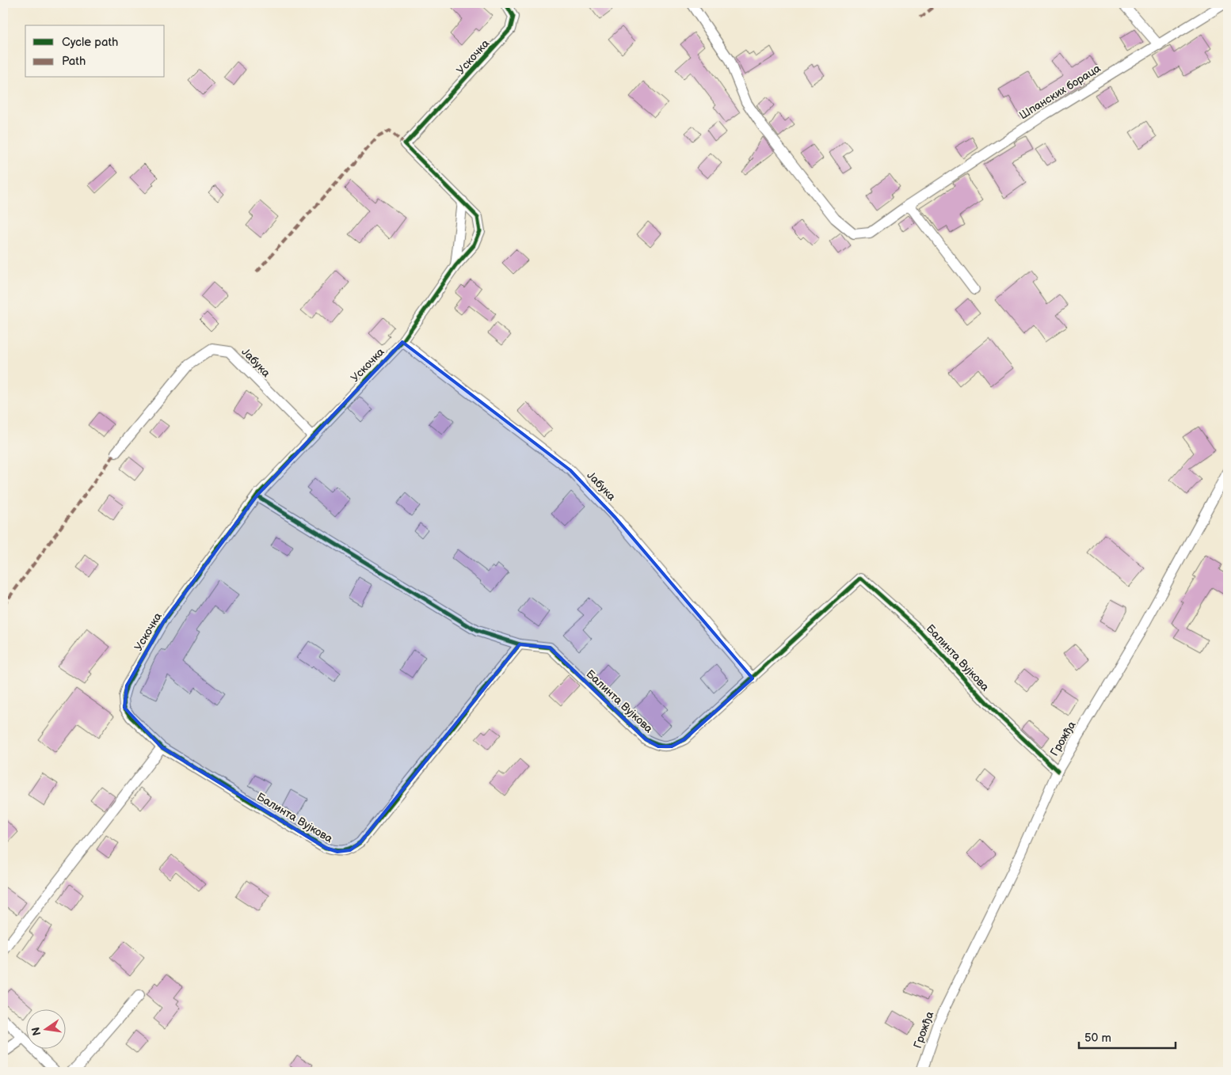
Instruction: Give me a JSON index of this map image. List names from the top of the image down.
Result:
{
  "streets": {
    "street": [
      "Ускочка",
      "Шпанских бораца",
      "Јабука",
      "Балинта Вујкова",
      "Грожђа"
    ]
  },
  "crossings": [
    ["Ускочка", "Јабука"],
    ["Ускочка", "Балинта Вујкова"],
    ["Јабука", "Балинта Вујкова"],
    ["Балинта Вујкова", "Грожђа"]
  ],
  "legend": ["Cycle path", "Path"],
  "scale_bar": "50 m",
  "north": "left"
}
